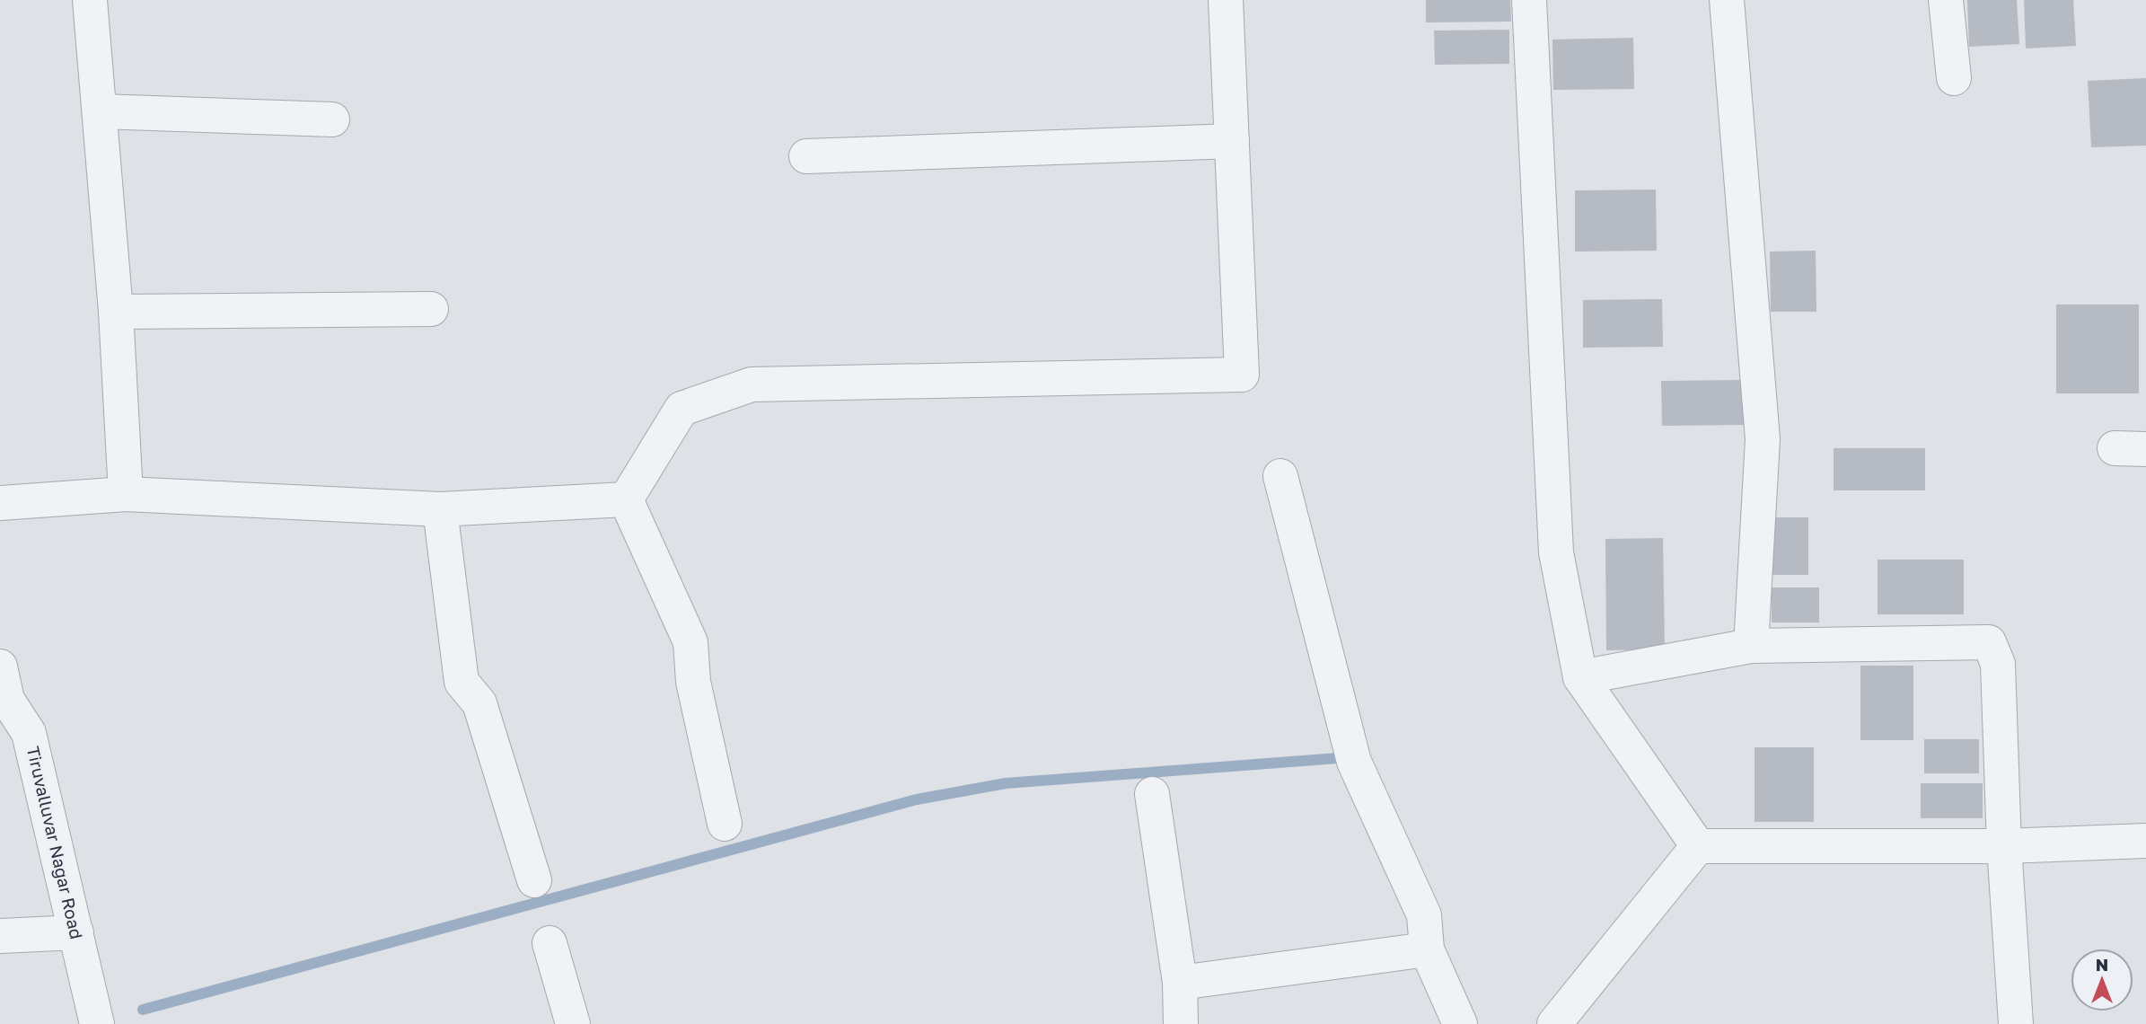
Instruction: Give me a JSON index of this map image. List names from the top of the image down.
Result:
{
  "streets": {
    "street": ["Tiruvalluvar Nagar Road"]
  },
  "north": "top"
}
